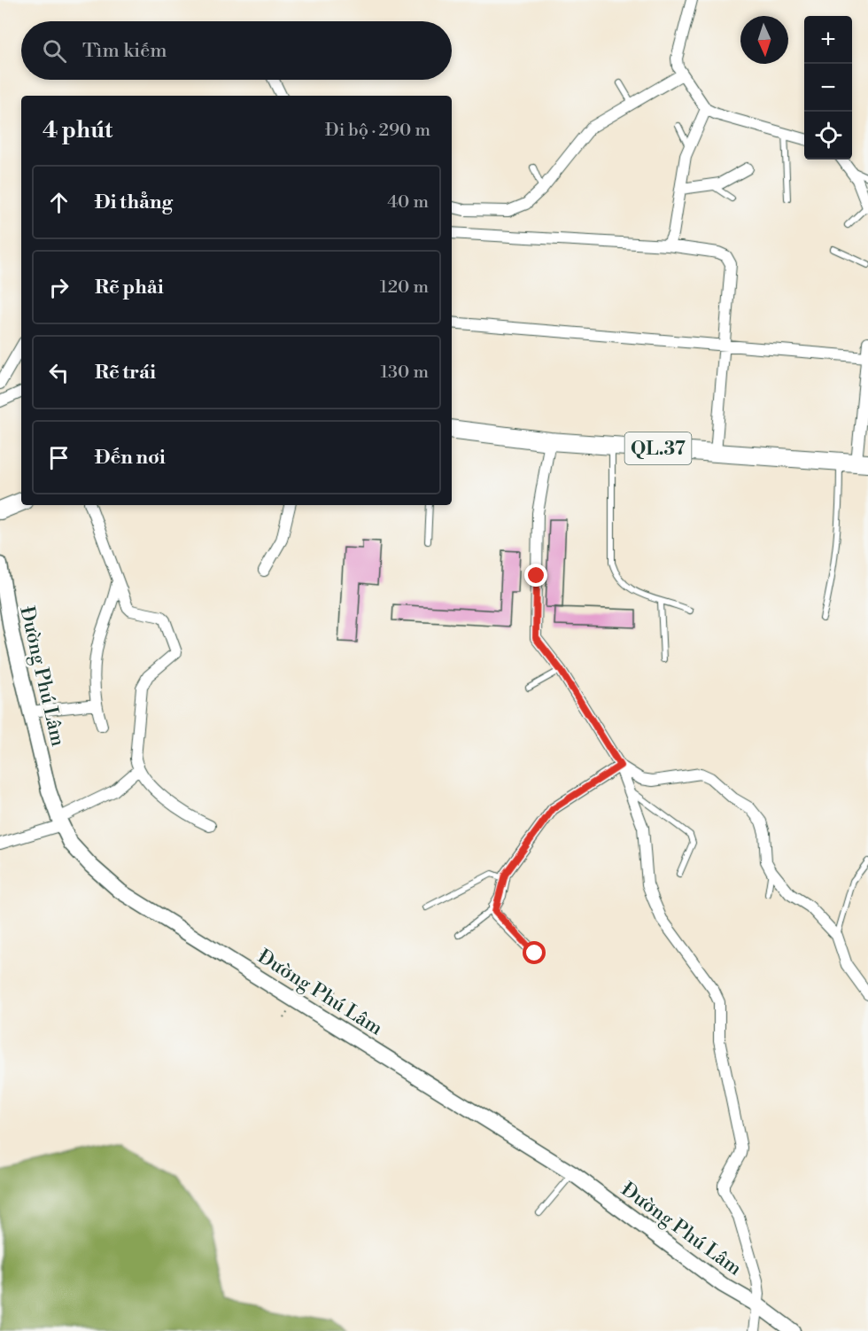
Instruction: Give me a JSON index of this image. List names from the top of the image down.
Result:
{
  "streets": {
    "highway": ["QL.37"],
    "main road": ["Đường Phú Lâm"]
  },
  "north": "bottom",
  "page": {
    "map_buttons": ["+", "−"],
    "search": "Tìm kiếm",
    "heading": ["4 phút", "Đi bộ · 290 m"],
    "list": [
      ["Đi thẳng", "40 m"],
      ["Rẽ phải", "120 m"],
      ["Rẽ trái", "130 m"],
      "Đến nơi"
    ]
  }
}
